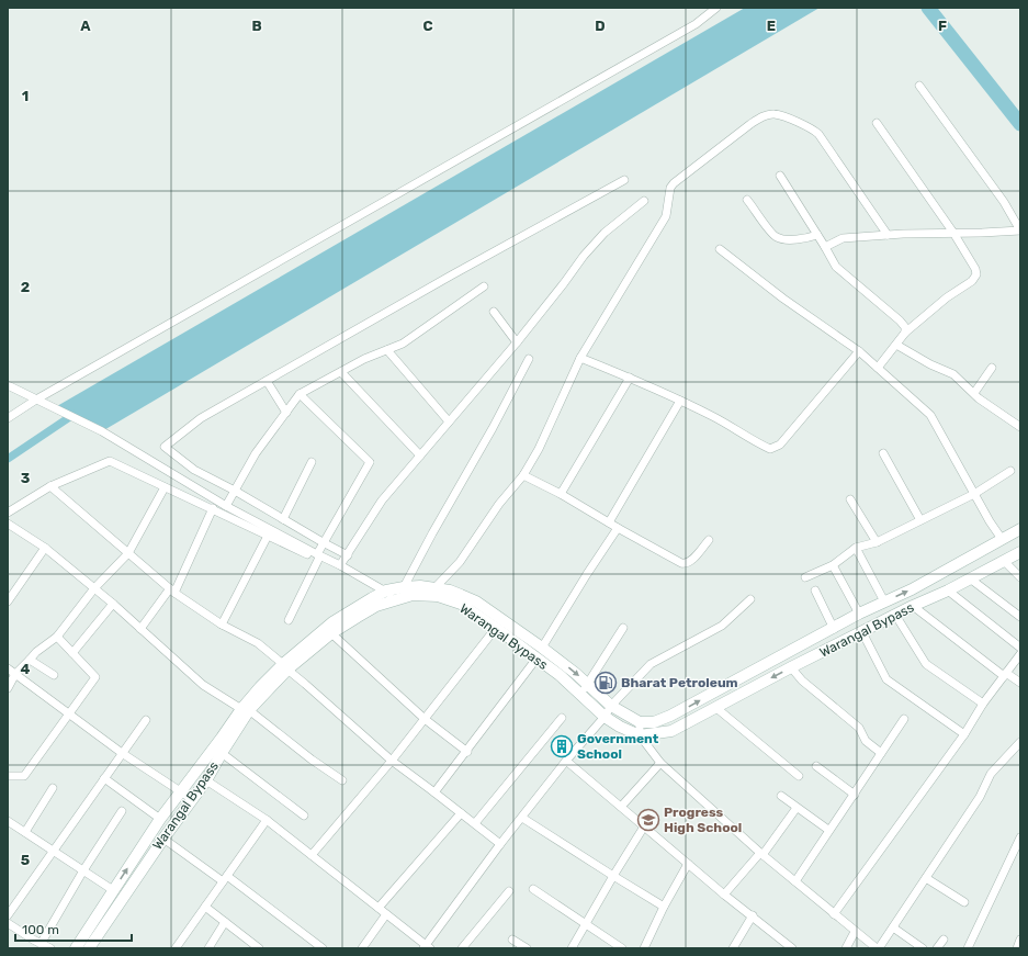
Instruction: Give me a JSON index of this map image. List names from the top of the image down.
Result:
{
  "streets": {
    "main road": ["Warangal Bypass"]
  },
  "places": {
    "fuel station": ["Bharat Petroleum"],
    "building": ["Government School"],
    "school or university": ["Progress High School"]
  },
  "scale_bar": "100 m",
  "grid": {
    "columns": [
      "A",
      "B",
      "C",
      "D",
      "E",
      "F"
    ],
    "rows": [
      "1",
      "2",
      "3",
      "4",
      "5"
    ]
  }
}
